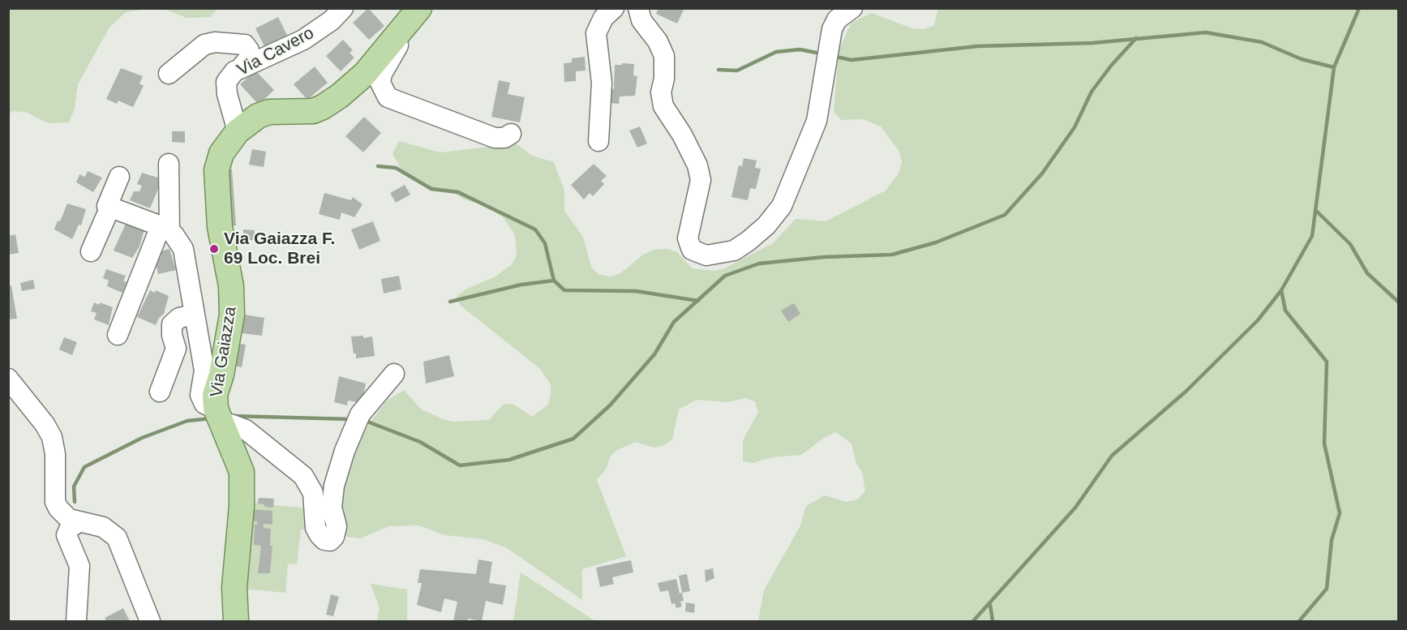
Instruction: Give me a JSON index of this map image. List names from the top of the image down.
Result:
{
  "streets": {
    "main road": ["Via Gaiazza"],
    "street": ["Via Cavero"]
  },
  "crossings": [
    ["Via Cavero", "Via Gaiazza"]
  ],
  "places": ["Via Gaiazza F. 69 Loc. Brei"]
}
